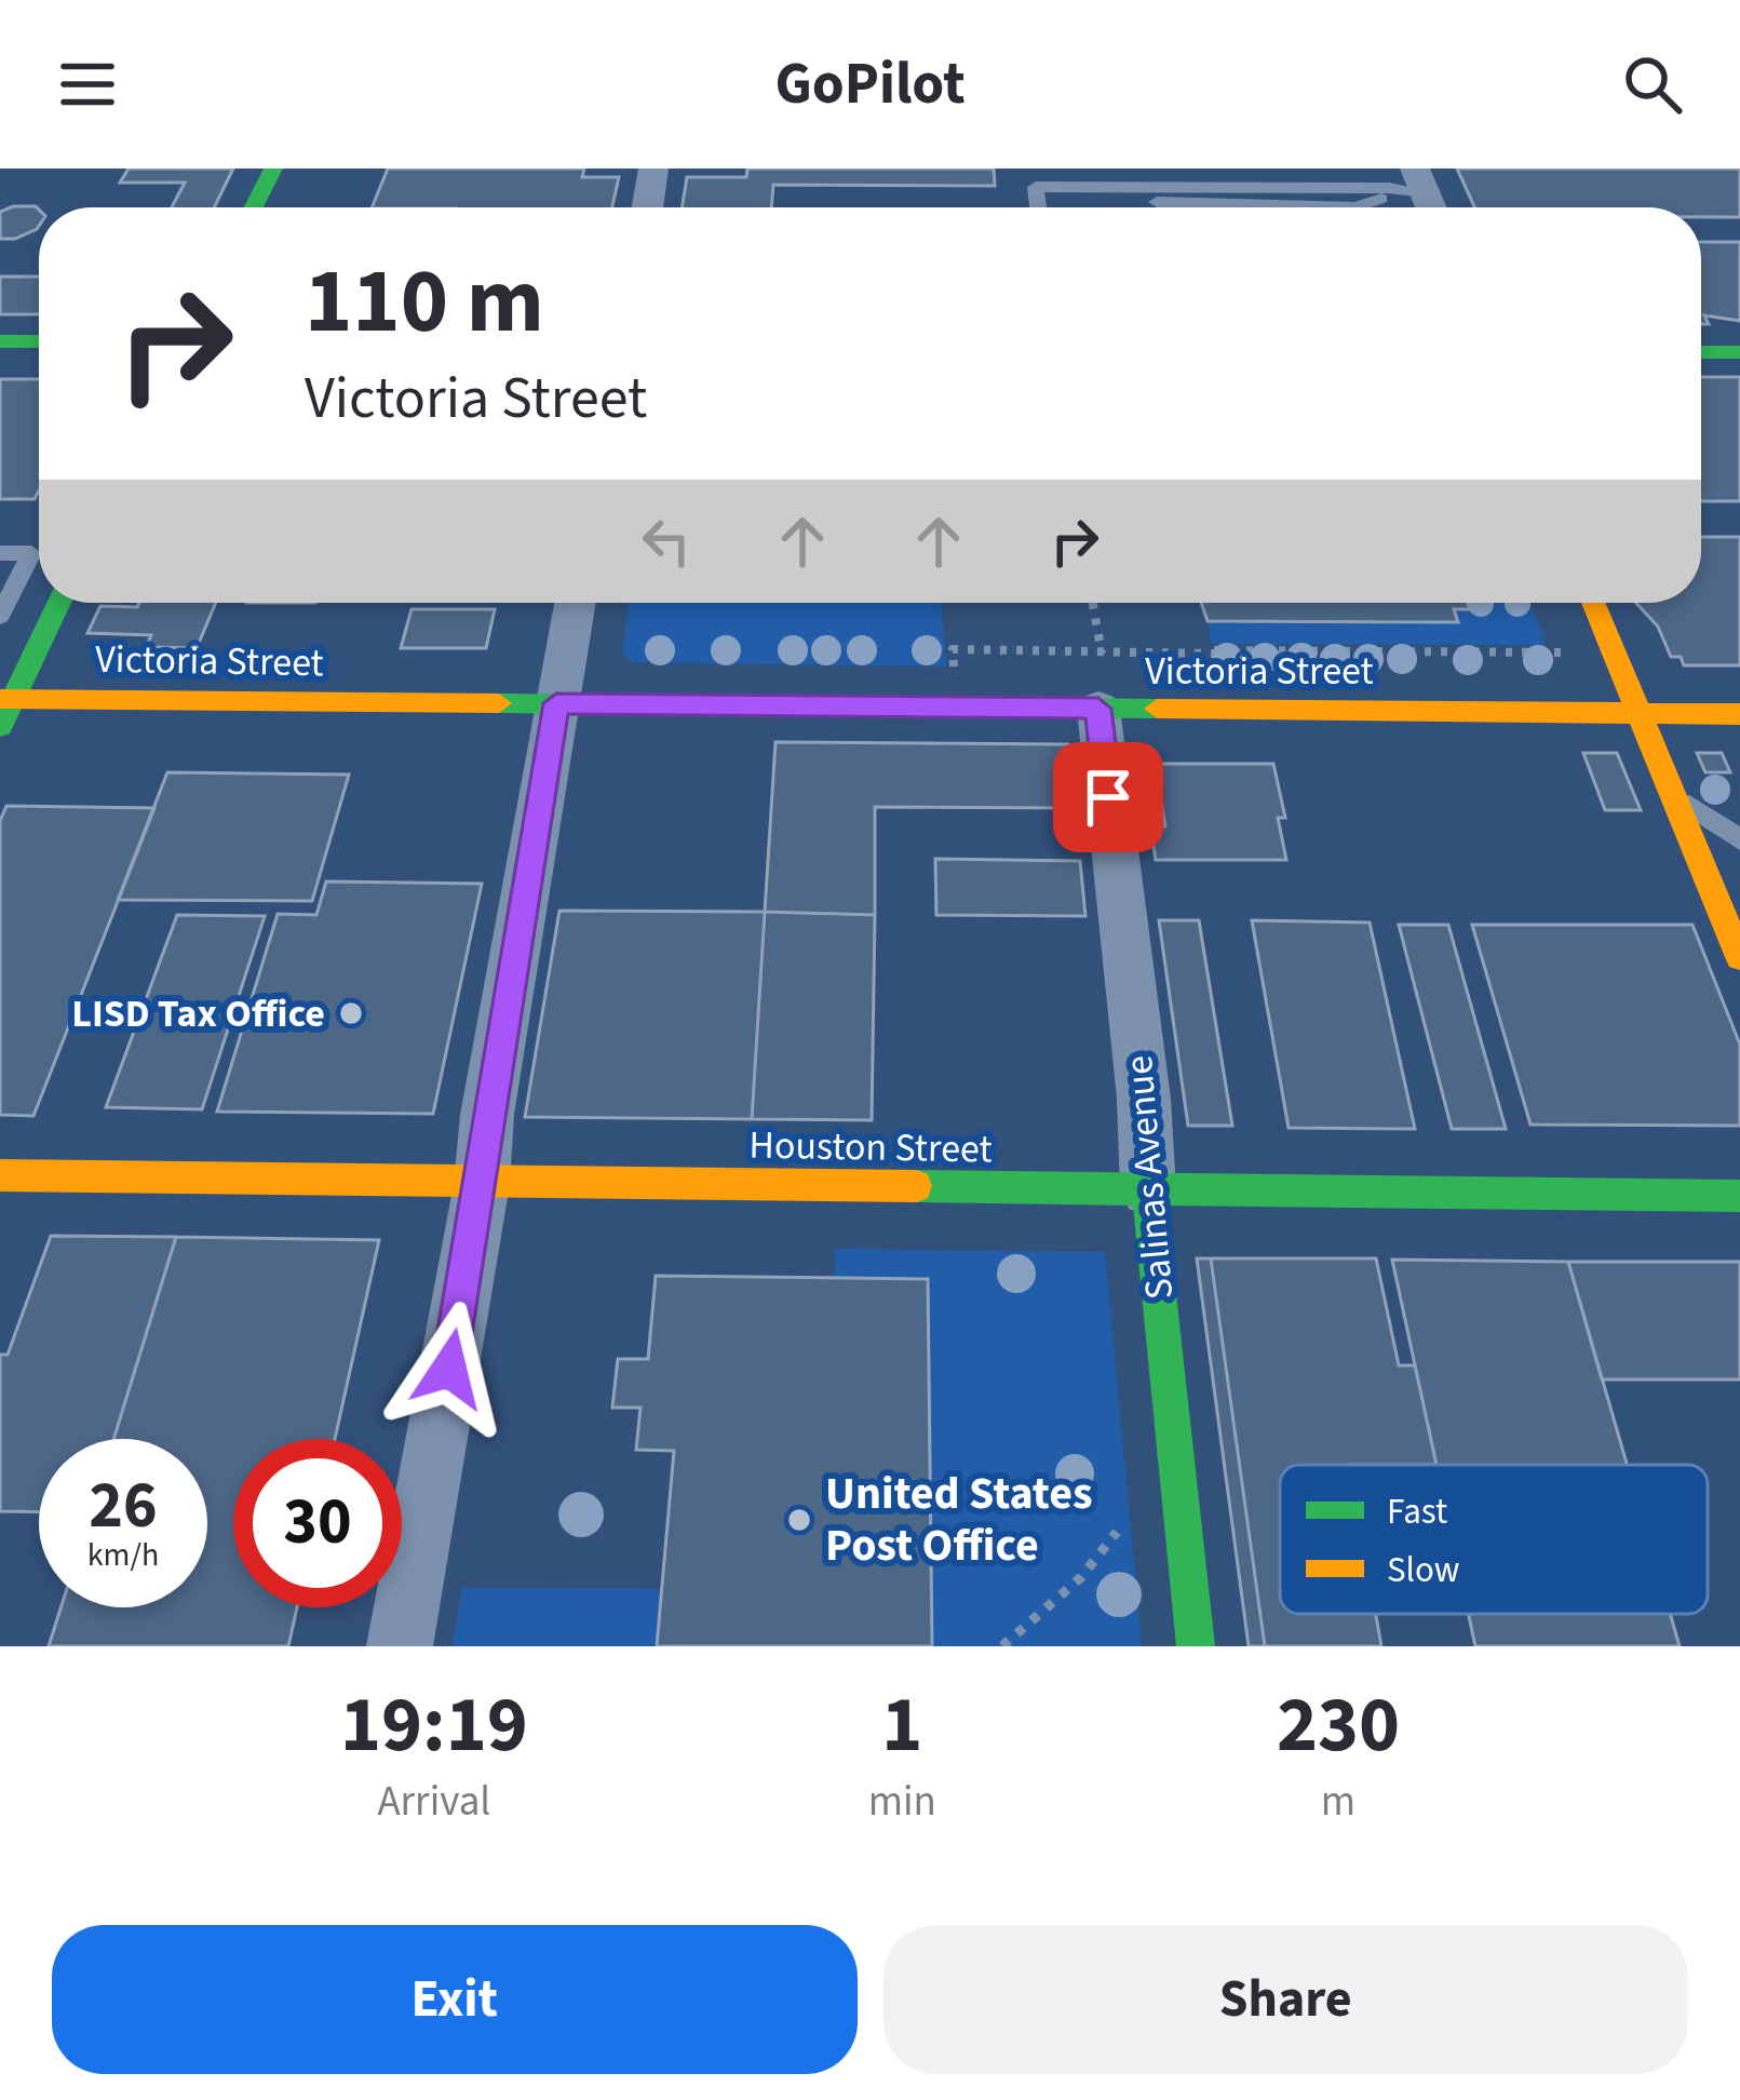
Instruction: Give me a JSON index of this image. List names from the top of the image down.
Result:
{
  "streets": {
    "main road": ["Victoria Street", "Houston Street", "Salinas Avenue"]
  },
  "crossings": [
    ["Victoria Street", "Salinas Avenue"],
    ["Houston Street", "Salinas Avenue"]
  ],
  "places": ["LISD Tax Office", "United States Post Office"],
  "legend": ["Fast", "Slow"],
  "page": {
    "header": "GoPilot",
    "turn": ["110 m", "Victoria Street"],
    "speed": "26 km/h",
    "limit": "30",
    "eta": [
      "19:19",
      "Arrival",
      "1",
      "min",
      "230",
      "m"
    ],
    "buttons": ["Exit", "Share"]
  }
}
